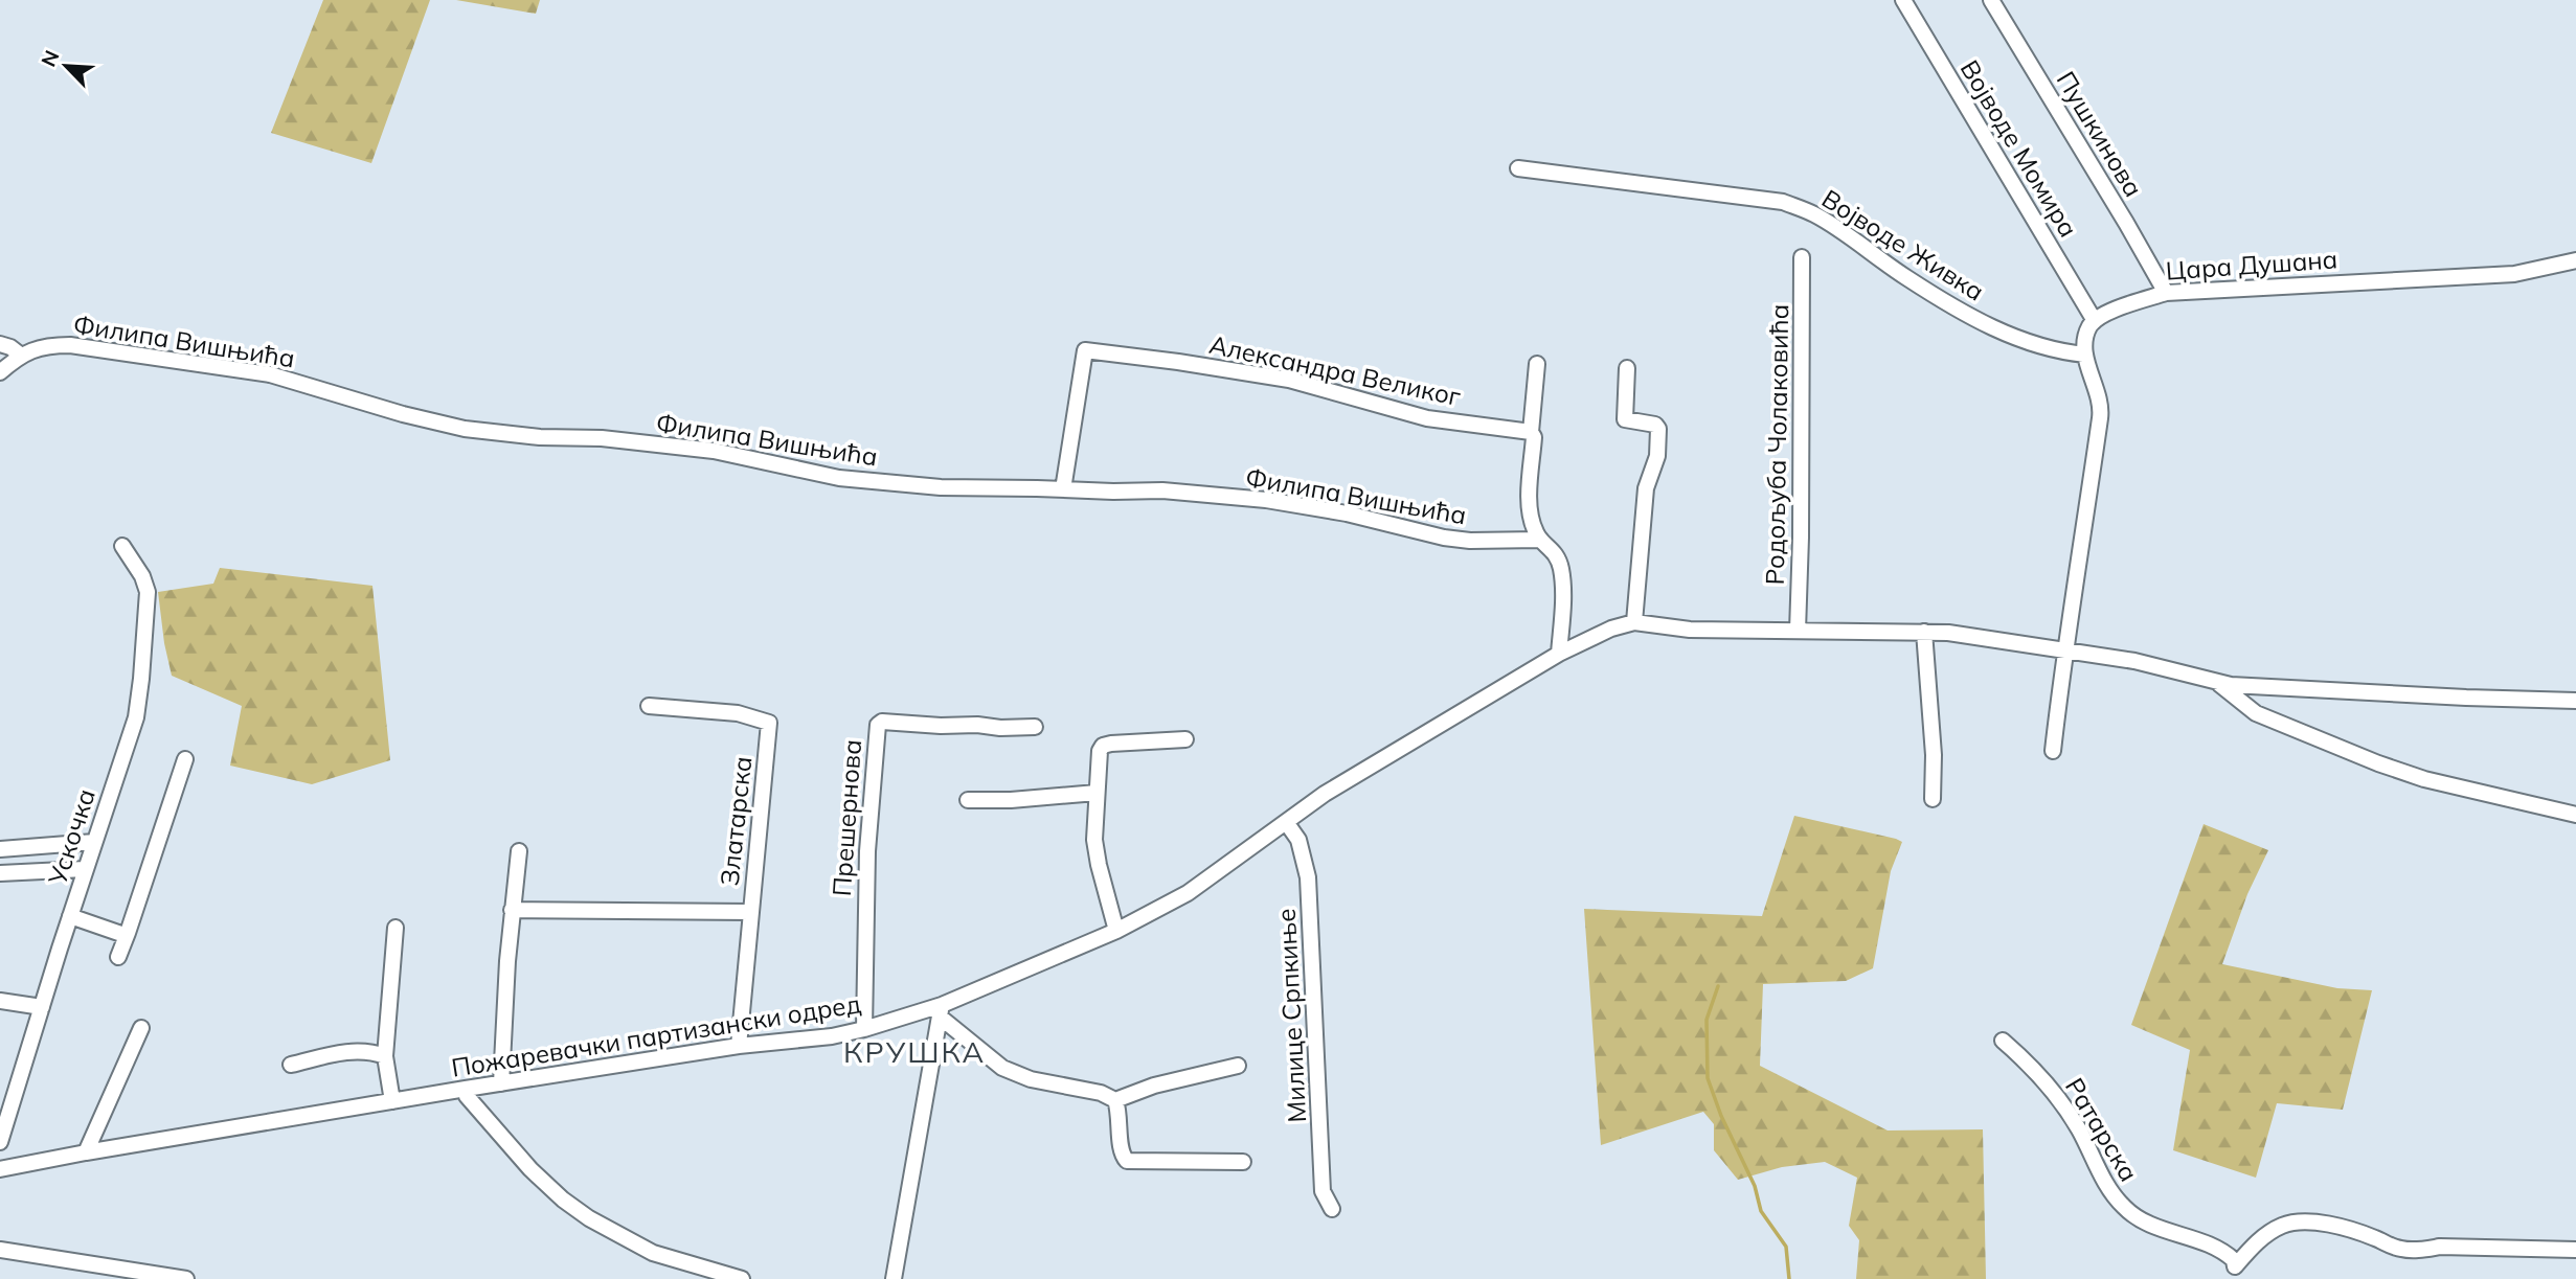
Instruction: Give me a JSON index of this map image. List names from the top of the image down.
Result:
{
  "streets": {
    "street": [
      "Пушкинова",
      "Војводе Момира",
      "Војводе Живка",
      "Цара Душана",
      "Филипа Вишњића",
      "Александра Великог",
      "Родољуба Чолаковића",
      "Прешернова",
      "Златарска",
      "Ускочка",
      "Милице Српкиње",
      "Пожаревачки партизански одред",
      "Ратарска"
    ]
  },
  "crossings": [
    ["Пушкинова", "Цара Душана"],
    ["Војводе Момира", "Цара Душана"],
    ["Филипа Вишњића", "Александра Великог"],
    ["Родољуба Чолаковића", "Пожаревачки партизански одред"],
    ["Прешернова", "Пожаревачки партизански одред"],
    ["Златарска", "Пожаревачки партизански одред"],
    ["Милице Српкиње", "Пожаревачки партизански одред"]
  ],
  "districts": ["КРУШКА"],
  "north": "top left"
}
